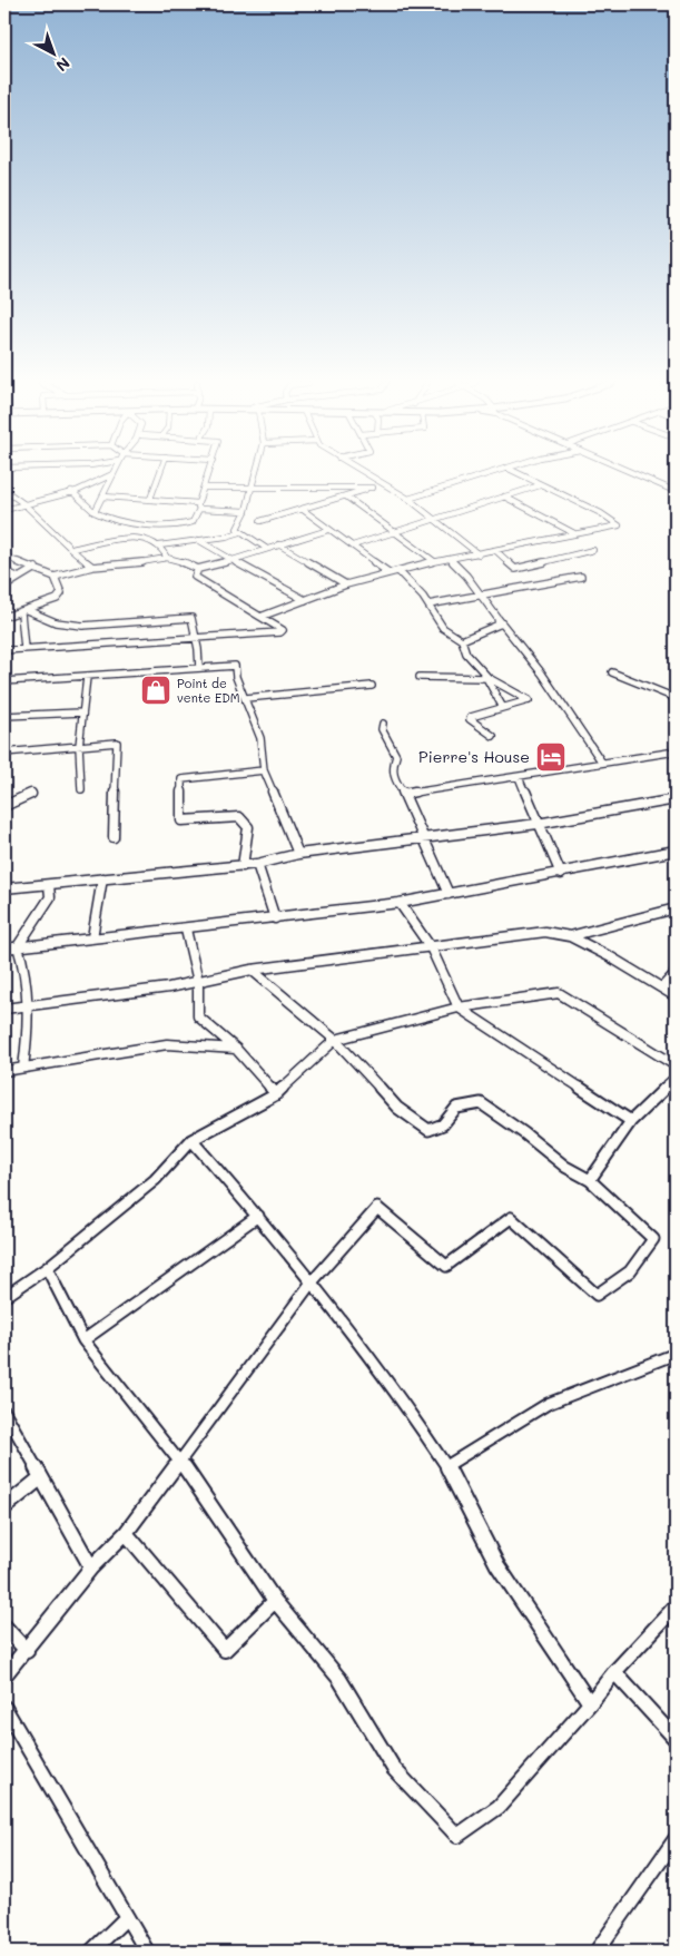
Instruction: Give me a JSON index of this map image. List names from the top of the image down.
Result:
{
  "places": {
    "shop": ["Point de vente EDM"],
    "hotel": ["Pierre's House"]
  },
  "north": "bottom right"
}
